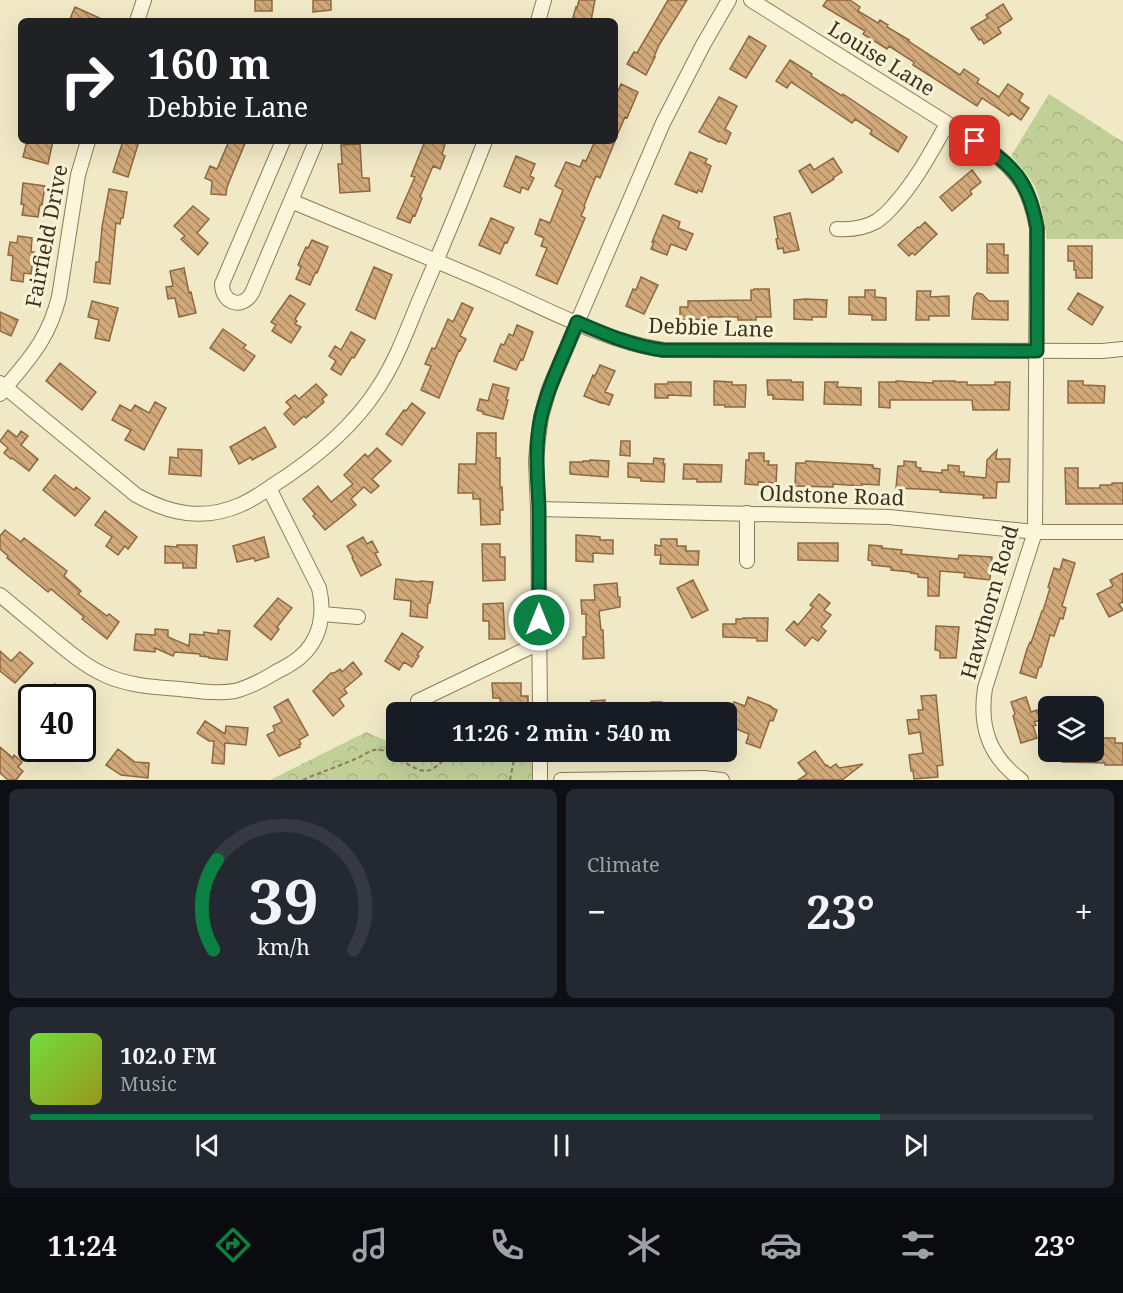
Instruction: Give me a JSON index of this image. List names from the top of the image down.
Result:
{
  "streets": {
    "street": [
      "Louise Lane",
      "Fairfield Drive",
      "Debbie Lane",
      "Oldstone Road",
      "Hawthorn Road"
    ]
  },
  "crossings": [
    ["Louise Lane", "Debbie Lane"],
    ["Louise Lane", "Hawthorn Road"],
    ["Debbie Lane", "Hawthorn Road"],
    ["Oldstone Road", "Hawthorn Road"]
  ],
  "page": {
    "turn": ["160 m", "Debbie Lane"],
    "limit": "40",
    "trip": "11:26 · 2 min · 540 m",
    "tile": "Climate",
    "heat": ["−", "23°", "+"],
    "song": ["102.0 FM", "Music"],
    "tabs": ["11:24", "23°"],
    "gauge": ["39", "km/h"]
  }
}
